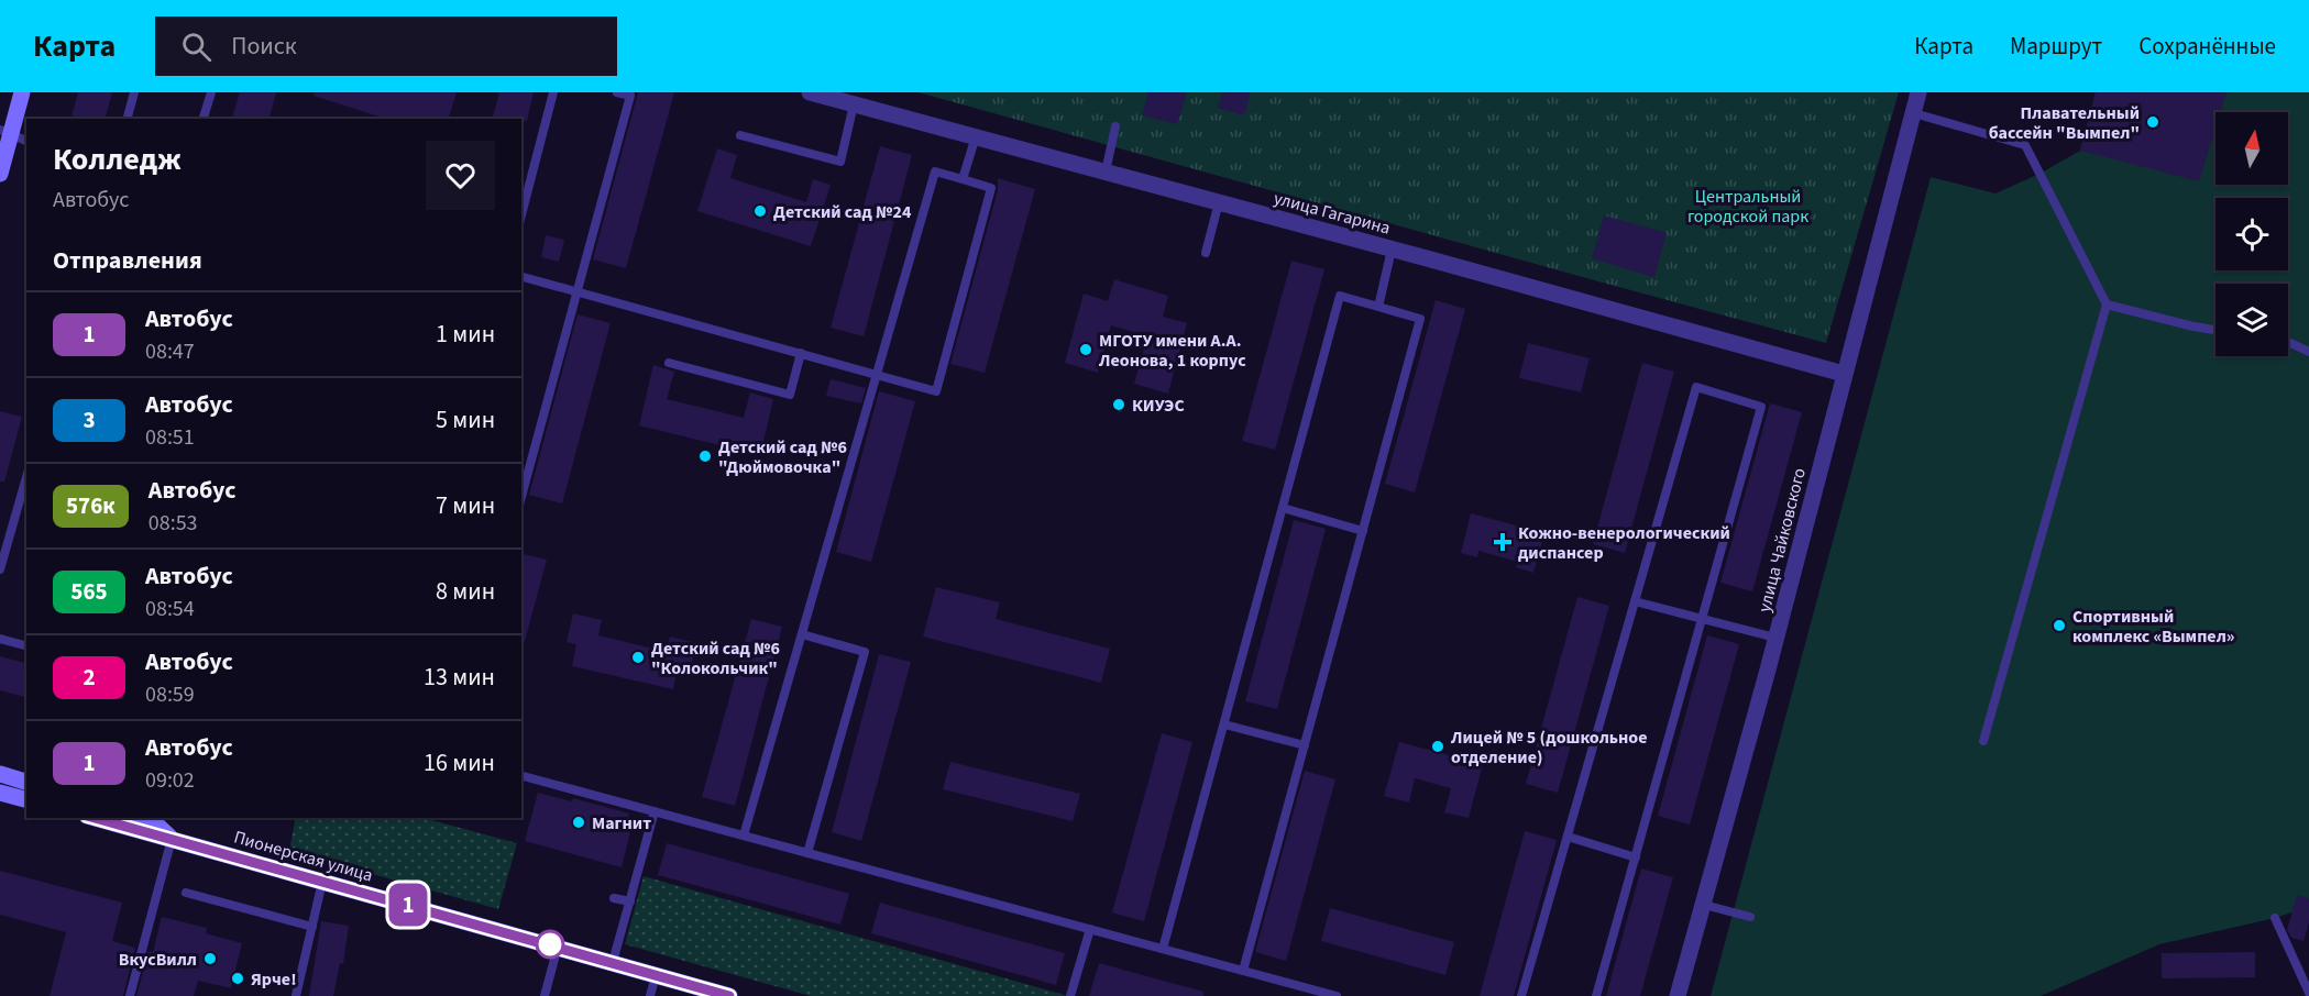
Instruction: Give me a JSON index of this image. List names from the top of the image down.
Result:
{
  "streets": {
    "main road": ["Пионерская улица"],
    "street": ["улица Гагарина", "улица Чайковского"]
  },
  "crossings": [
    ["улица Гагарина", "улица Чайковского"]
  ],
  "parks": ["Центральный городской парк"],
  "places": {
    "other": [
      "Плавательный бассейн \"Вымпел\"",
      "Детский сад №24",
      "МГОТУ имени А.А. Леонова, 1 корпус",
      "КИУЭС",
      "Детский сад №6 \"Дюймовочка\"",
      "Спортивный комплекс «Вымпел»",
      "Детский сад №6 \"Колокольчик\"",
      "Лицей № 5 (дошкольное отделение)",
      "Магнит",
      "ВкусВилл",
      "Ярче!"
    ],
    "health": ["Кожно-венерологический диспансер"]
  },
  "lines": ["bus line 1"],
  "north": "top",
  "page": {
    "header": "Карта",
    "search": "Поиск",
    "nav": ["Карта", "Маршрут", "Сохранённые"],
    "on_map": "1",
    "heading": [
      ["Колледж", "Автобус"],
      "Отправления"
    ],
    "list": [
      {
        "mark": "1",
        "name": "Автобус",
        "note": "08:47",
        "value": "1 мин"
      },
      {
        "mark": "3",
        "name": "Автобус",
        "note": "08:51",
        "value": "5 мин"
      },
      {
        "mark": "576к",
        "name": "Автобус",
        "note": "08:53",
        "value": "7 мин"
      },
      {
        "mark": "565",
        "name": "Автобус",
        "note": "08:54",
        "value": "8 мин"
      },
      {
        "mark": "2",
        "name": "Автобус",
        "note": "08:59",
        "value": "13 мин"
      },
      {
        "mark": "1",
        "name": "Автобус",
        "note": "09:02",
        "value": "16 мин"
      }
    ]
  }
}
